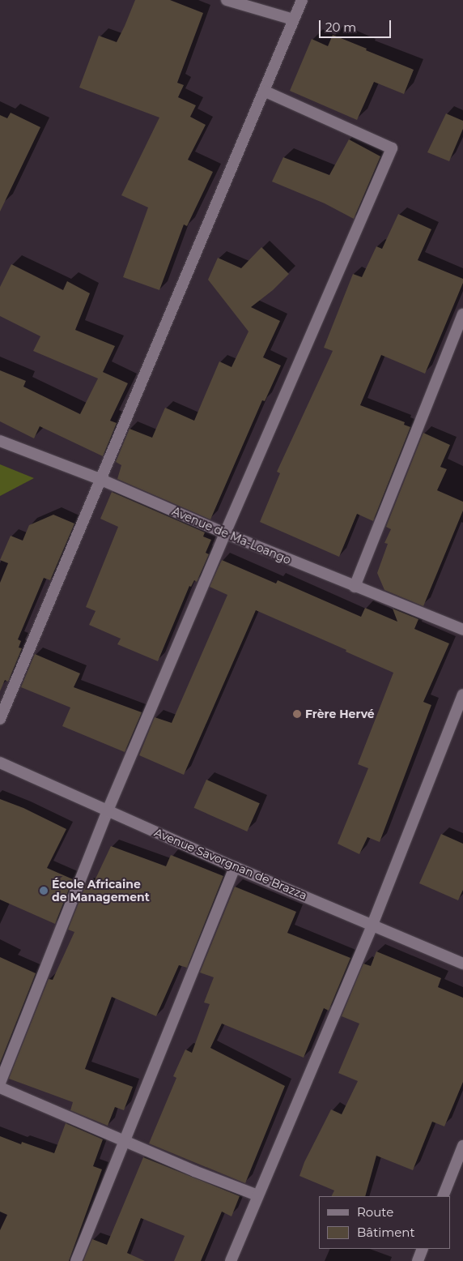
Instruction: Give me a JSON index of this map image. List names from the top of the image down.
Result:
{
  "streets": {
    "street": ["Avenue de Ma-Loango", "Avenue Savorgnan de Brazza"]
  },
  "places": ["Frère Hervé", "École Africaine de Management"],
  "legend": ["Route", "Bâtiment"],
  "scale_bar": "20 m"
}
